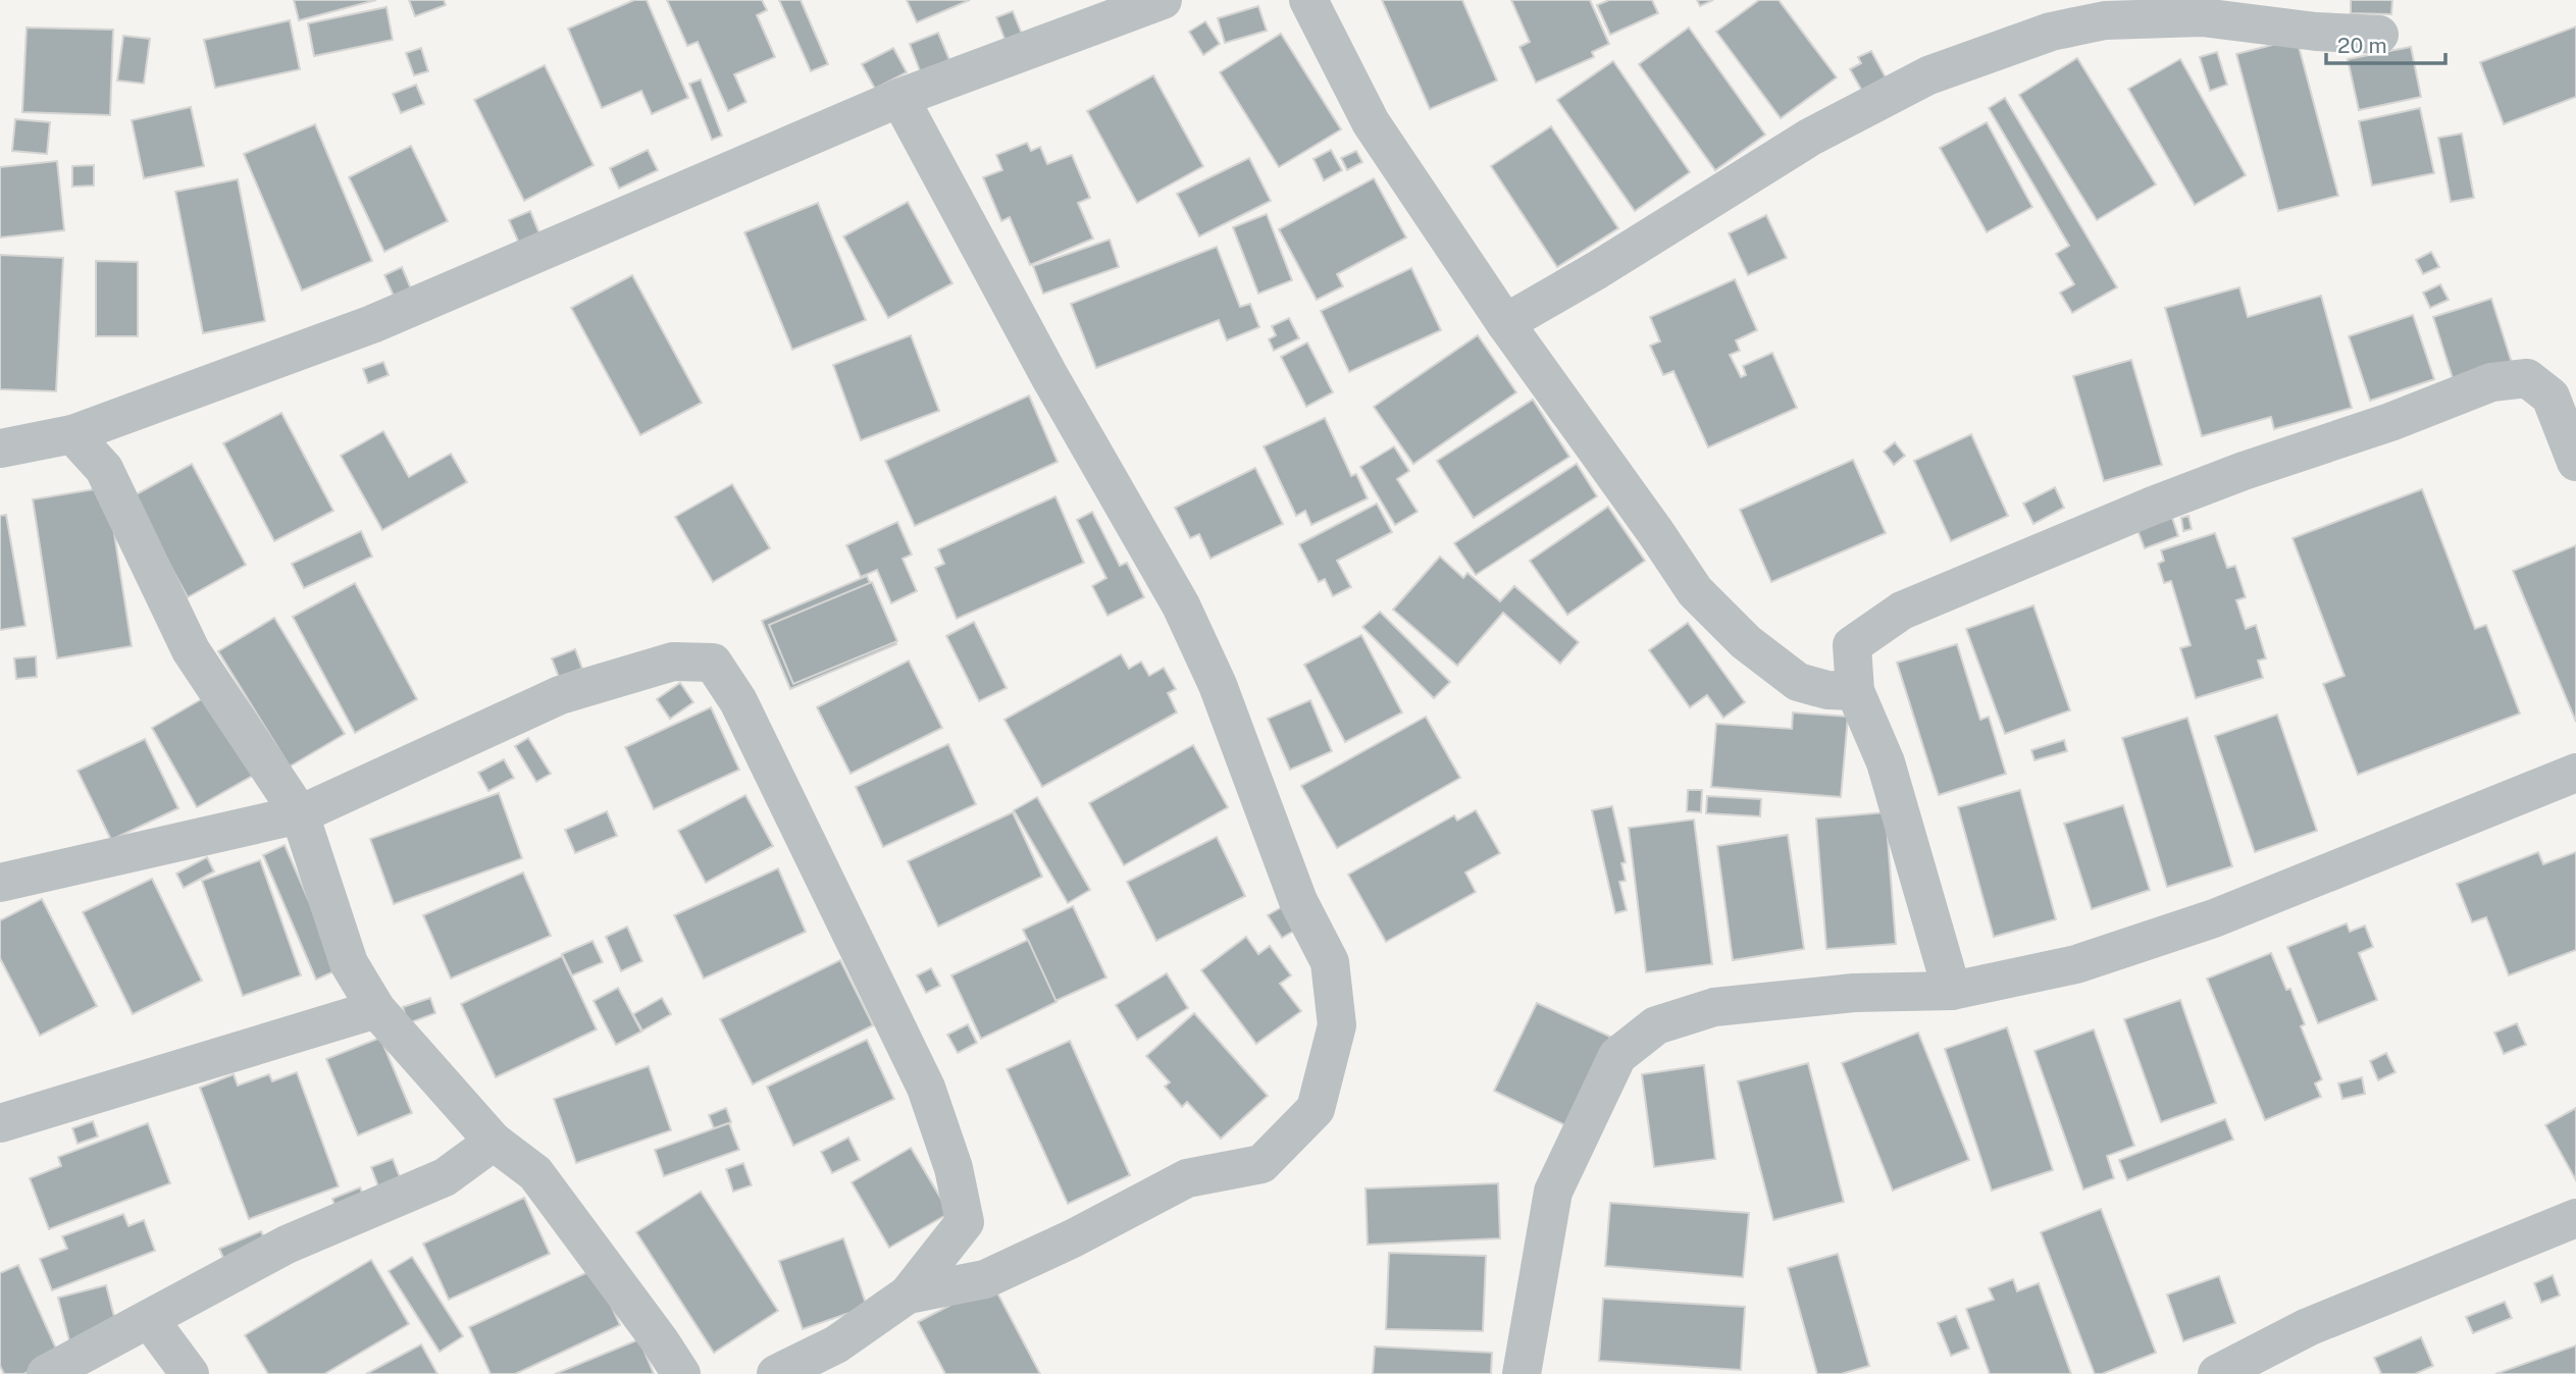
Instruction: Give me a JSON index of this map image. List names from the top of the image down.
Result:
{
  "scale_bar": "20 m"
}
